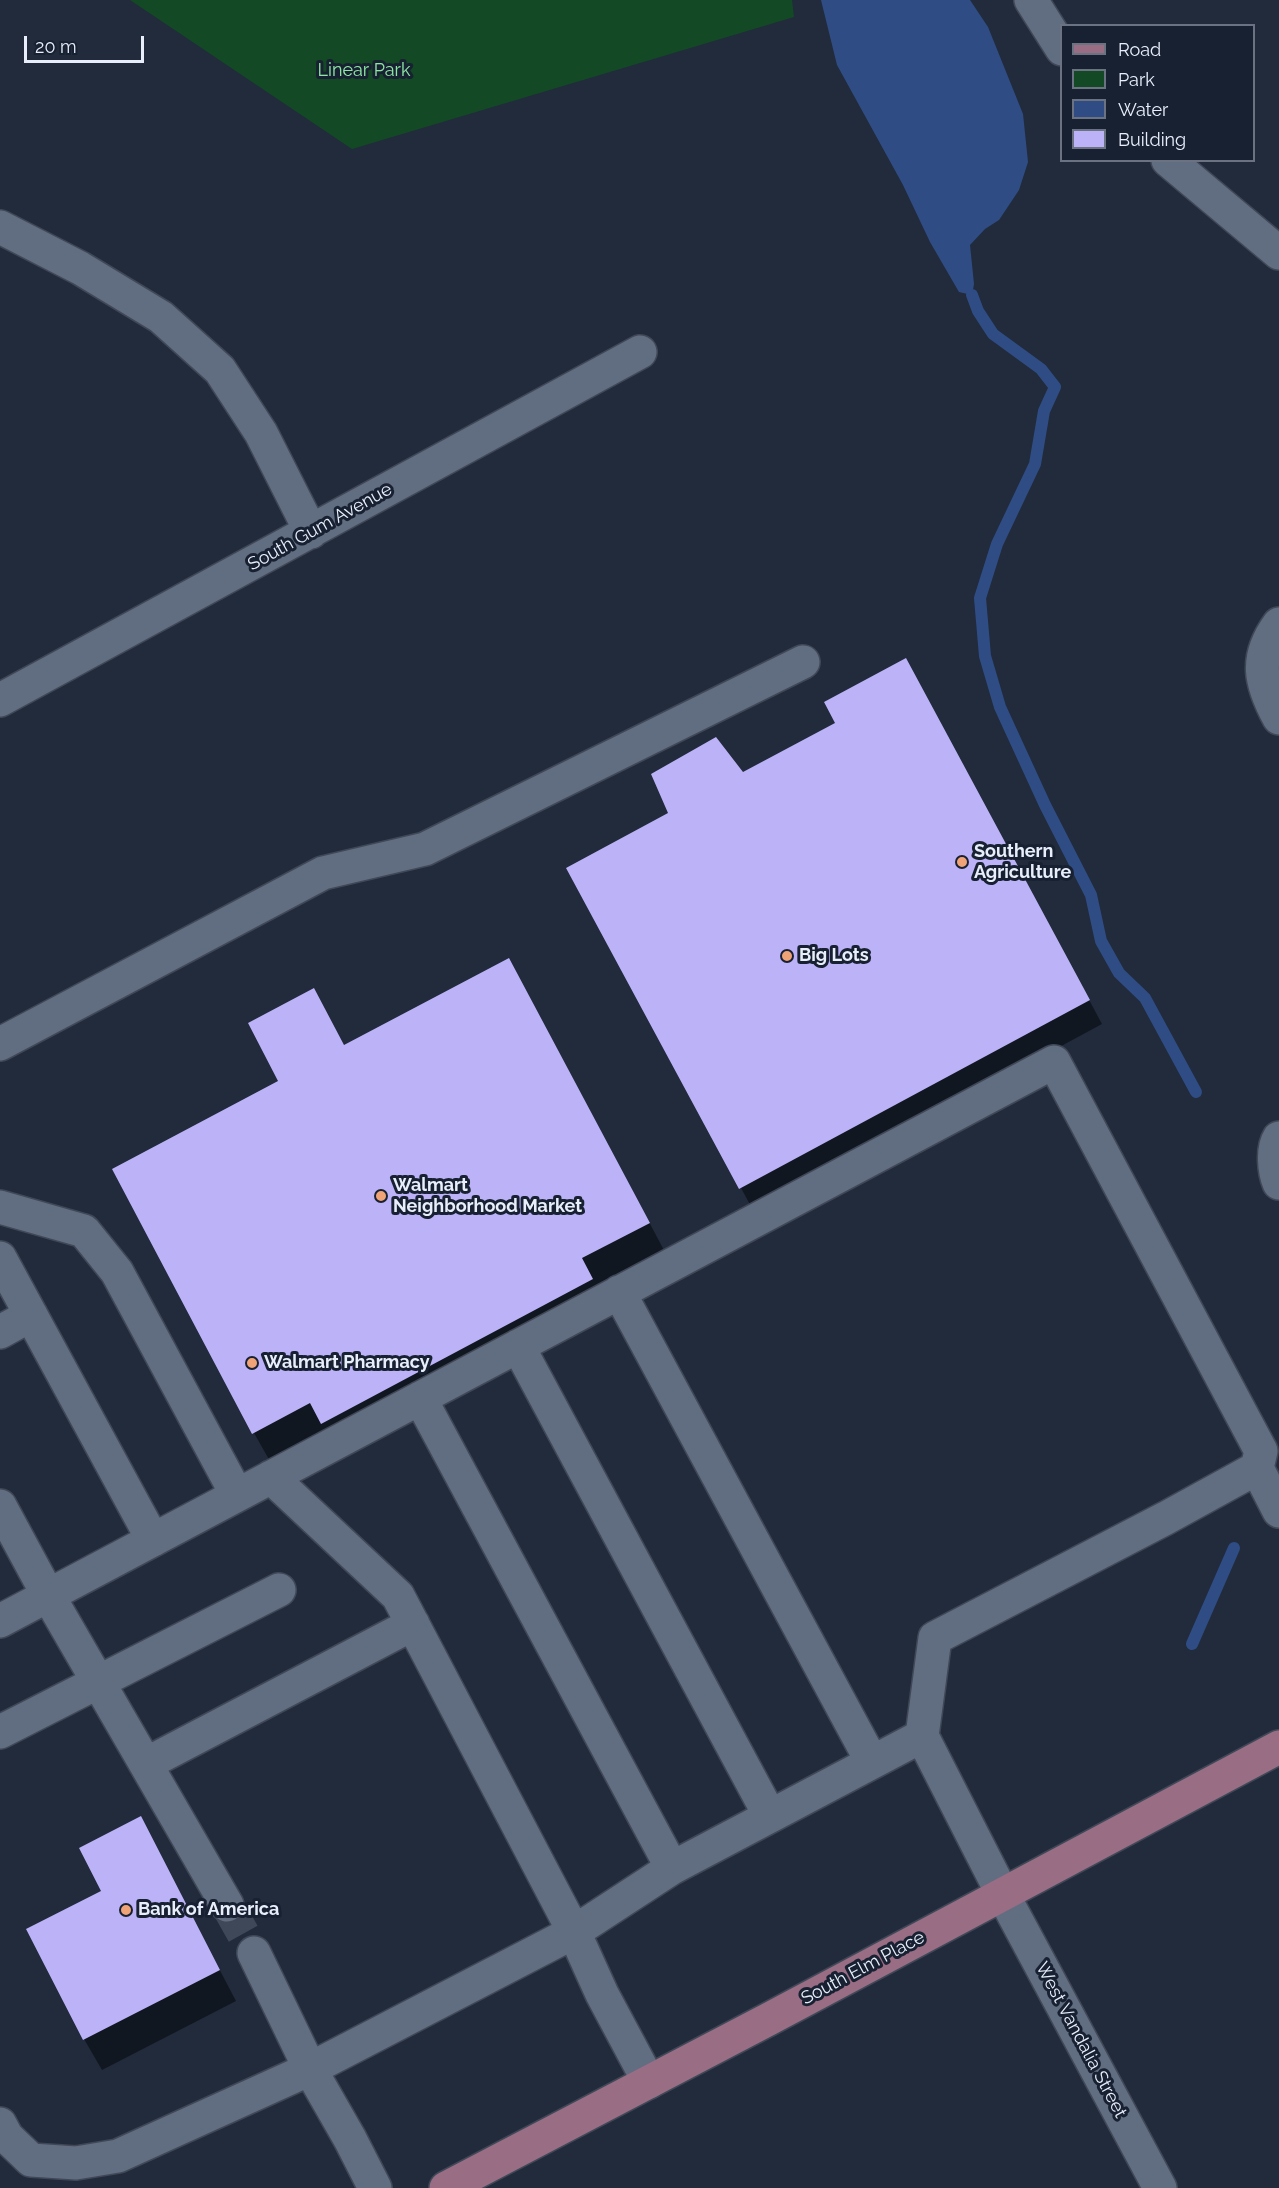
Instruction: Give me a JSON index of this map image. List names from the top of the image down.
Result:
{
  "streets": {
    "main road": ["South Elm Place"],
    "street": ["South Gum Avenue", "West Vandalia Street"]
  },
  "crossings": [
    ["South Elm Place", "West Vandalia Street"]
  ],
  "parks": ["Linear Park"],
  "places": [
    "Southern Agriculture",
    "Big Lots",
    "Walmart Neighborhood Market",
    "Walmart Pharmacy",
    "Bank of America"
  ],
  "legend": [
    "Road",
    "Park",
    "Water",
    "Building"
  ],
  "scale_bar": "20 m"
}
